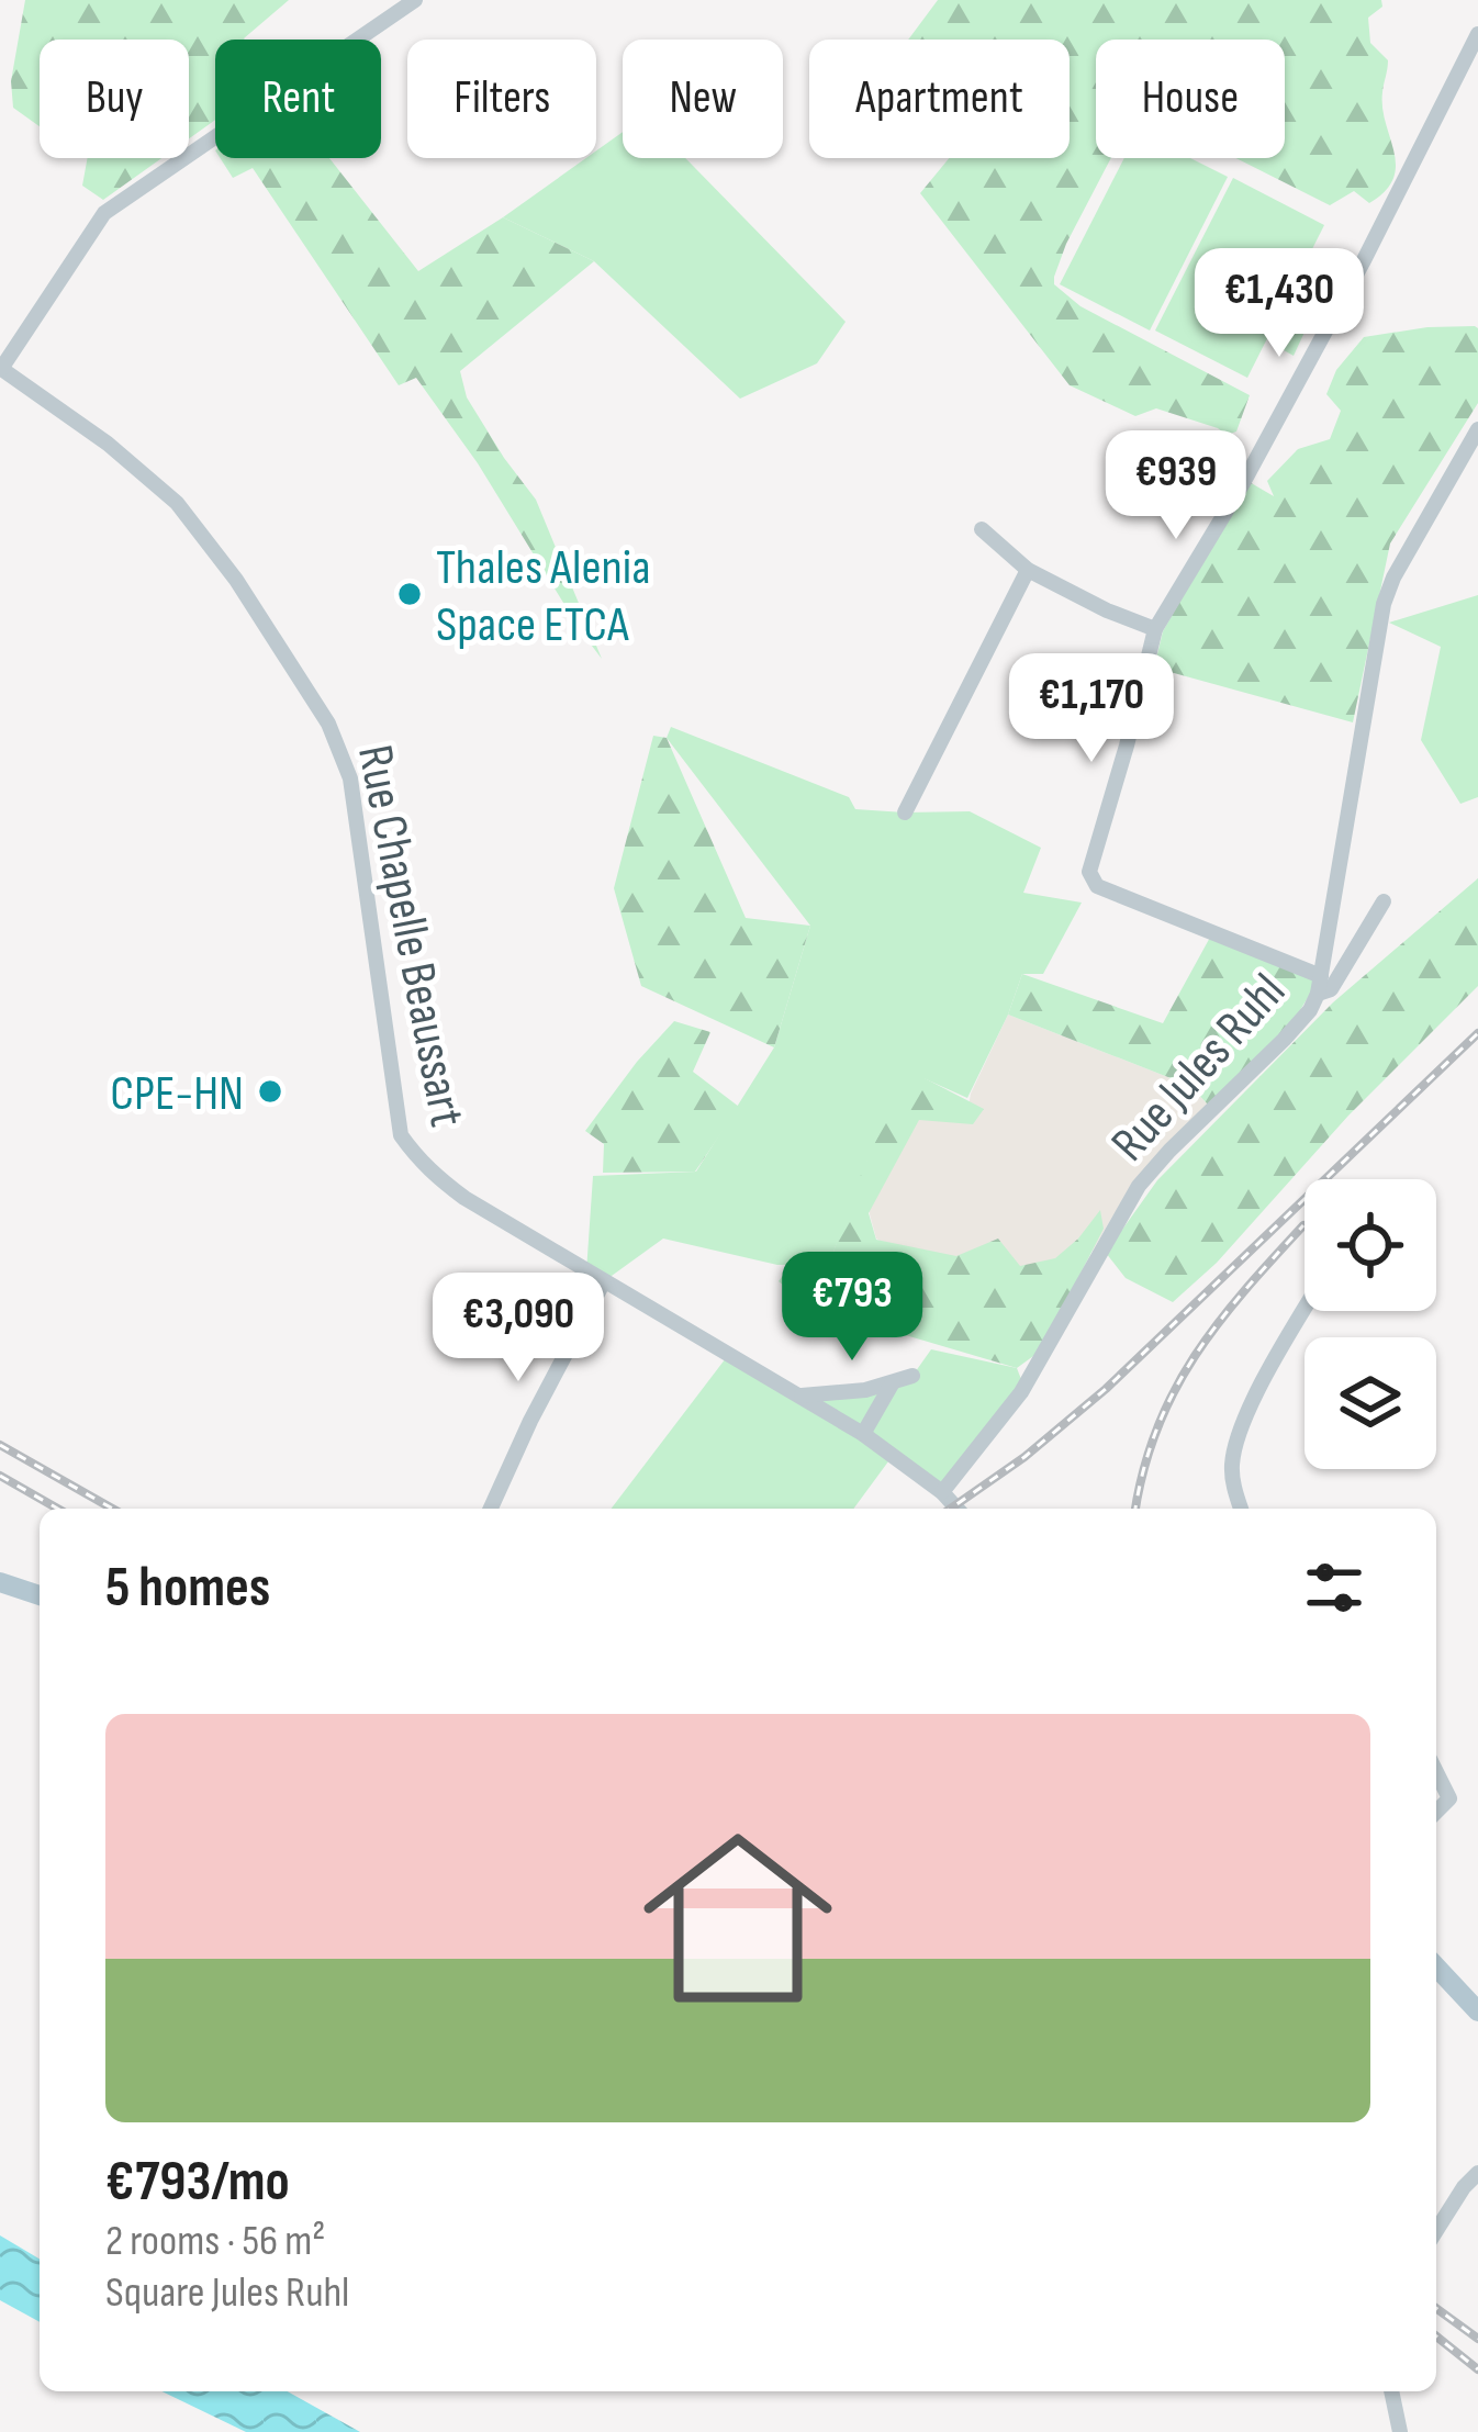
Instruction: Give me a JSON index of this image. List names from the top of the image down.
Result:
{
  "streets": {
    "street": ["Rue Chapelle Beaussart", "Rue Jules Ruhl"]
  },
  "crossings": [
    ["Rue Chapelle Beaussart", "Rue Jules Ruhl"]
  ],
  "places": ["Thales Alenia Space ETCA", "CPE-HN"],
  "page": {
    "chip": [
      "Buy",
      "Rent",
      "Filters",
      "New",
      "Apartment",
      "House"
    ],
    "price": [
      "€1,430",
      "€939",
      "€1,170",
      "€793",
      "€3,090"
    ],
    "heading": "5 homes",
    "list": [
      {
        "name": "€793/mo",
        "note": "2 rooms · 56 m² · Square Jules Ruhl"
      }
    ]
  }
}
